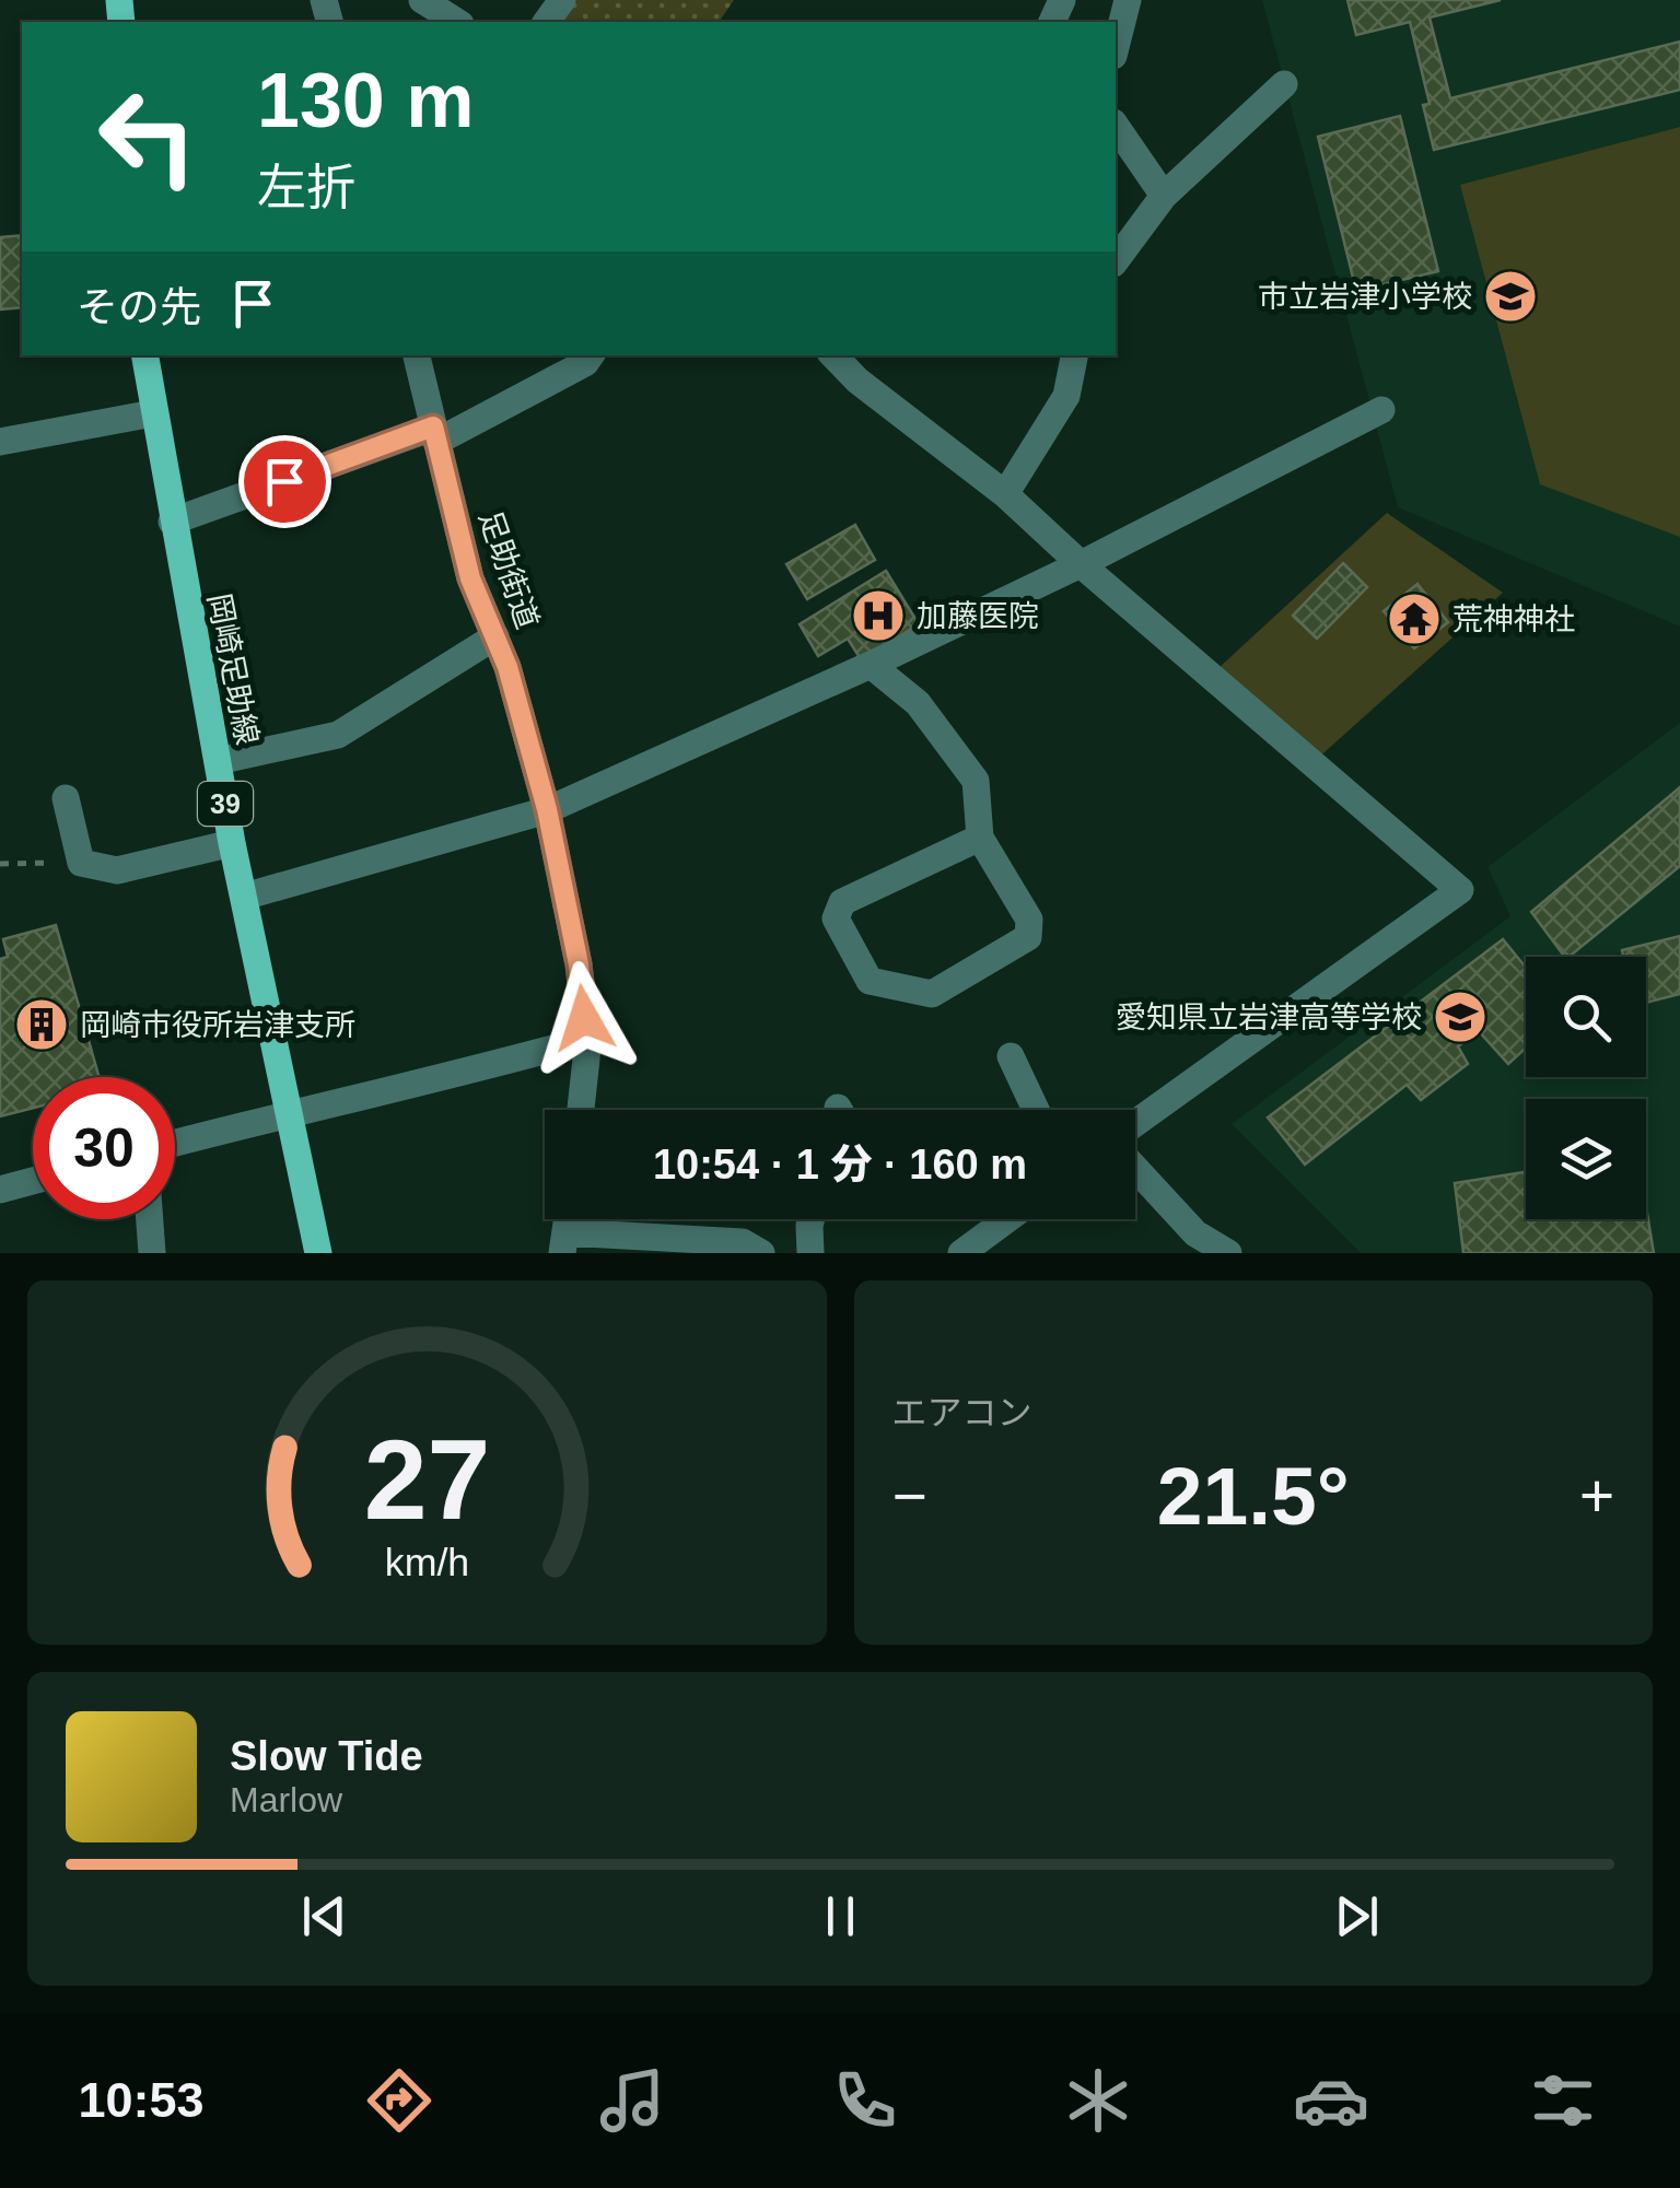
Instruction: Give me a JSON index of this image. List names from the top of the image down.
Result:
{
  "streets": {
    "main road": ["岡崎足助線", "39"],
    "street": ["足助街道"]
  },
  "places": {
    "school or university": ["市立岩津小学校", "愛知県立岩津高等学校"],
    "hospital": ["加藤医院"],
    "temple": ["荒神神社"],
    "building": ["岡崎市役所岩津支所"]
  },
  "page": {
    "turn": ["130 m", "左折"],
    "then": "その先",
    "limit": "30",
    "trip": "10:54 · 1 分 · 160 m",
    "tile": "エアコン",
    "heat": ["−", "21.5°", "+"],
    "song": ["Slow Tide", "Marlow"],
    "tabs": "10:53",
    "gauge": ["27", "km/h"]
  }
}
